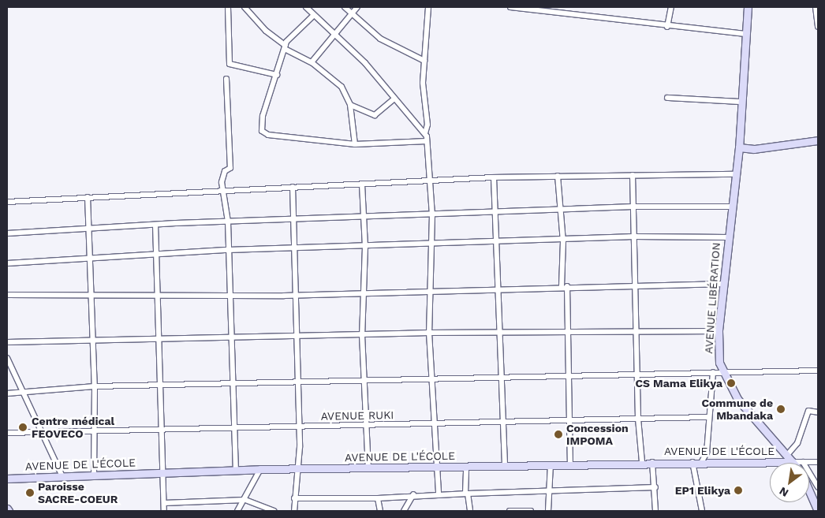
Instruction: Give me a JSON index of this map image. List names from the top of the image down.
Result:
{
  "streets": {
    "street": ["AVENUE LIBÉRATION", "AVENUE RUKI", "AVENUE DE L'ÉCOLE"]
  },
  "places": [
    "CS Mama Elikya",
    "Commune de Mbandaka",
    "Centre médical FEOVECO",
    "Concession IMPOMA",
    "EP1 Elikya",
    "Paroisse SACRE-COEUR"
  ],
  "north": "bottom left"
}
